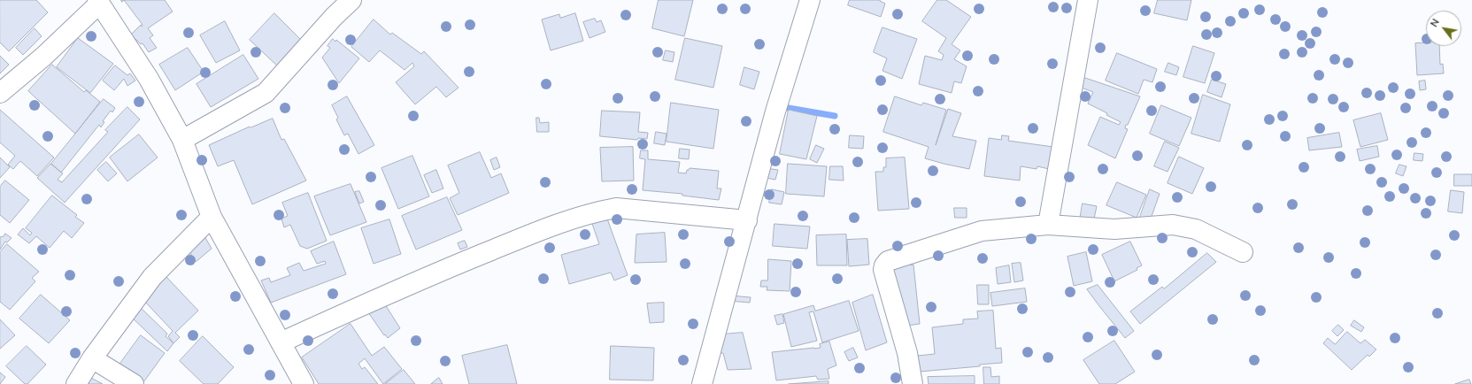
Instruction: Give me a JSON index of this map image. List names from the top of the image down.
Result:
{
  "north": "top left"
}
